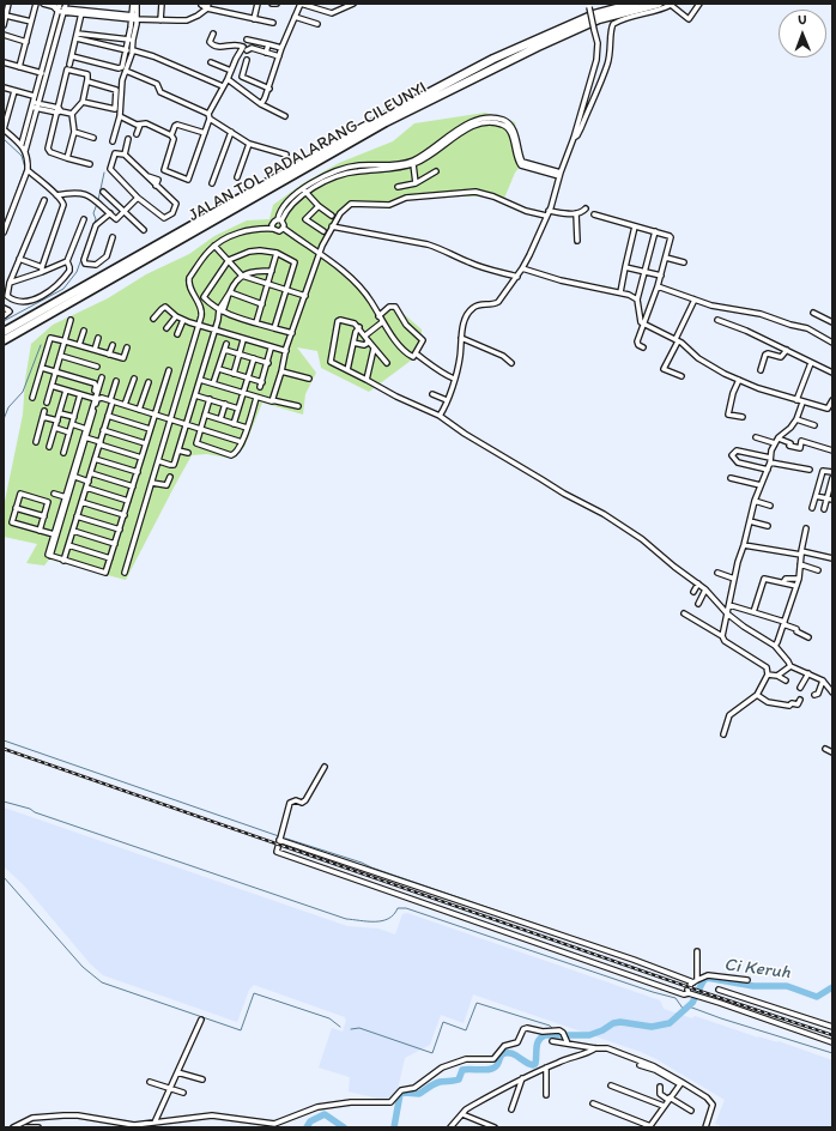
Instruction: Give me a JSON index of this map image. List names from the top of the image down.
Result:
{
  "streets": {
    "highway": ["JALAN TOL PADALARANG–CILEUNYI"]
  },
  "water": ["Ci Keruh"],
  "north": "top"
}
